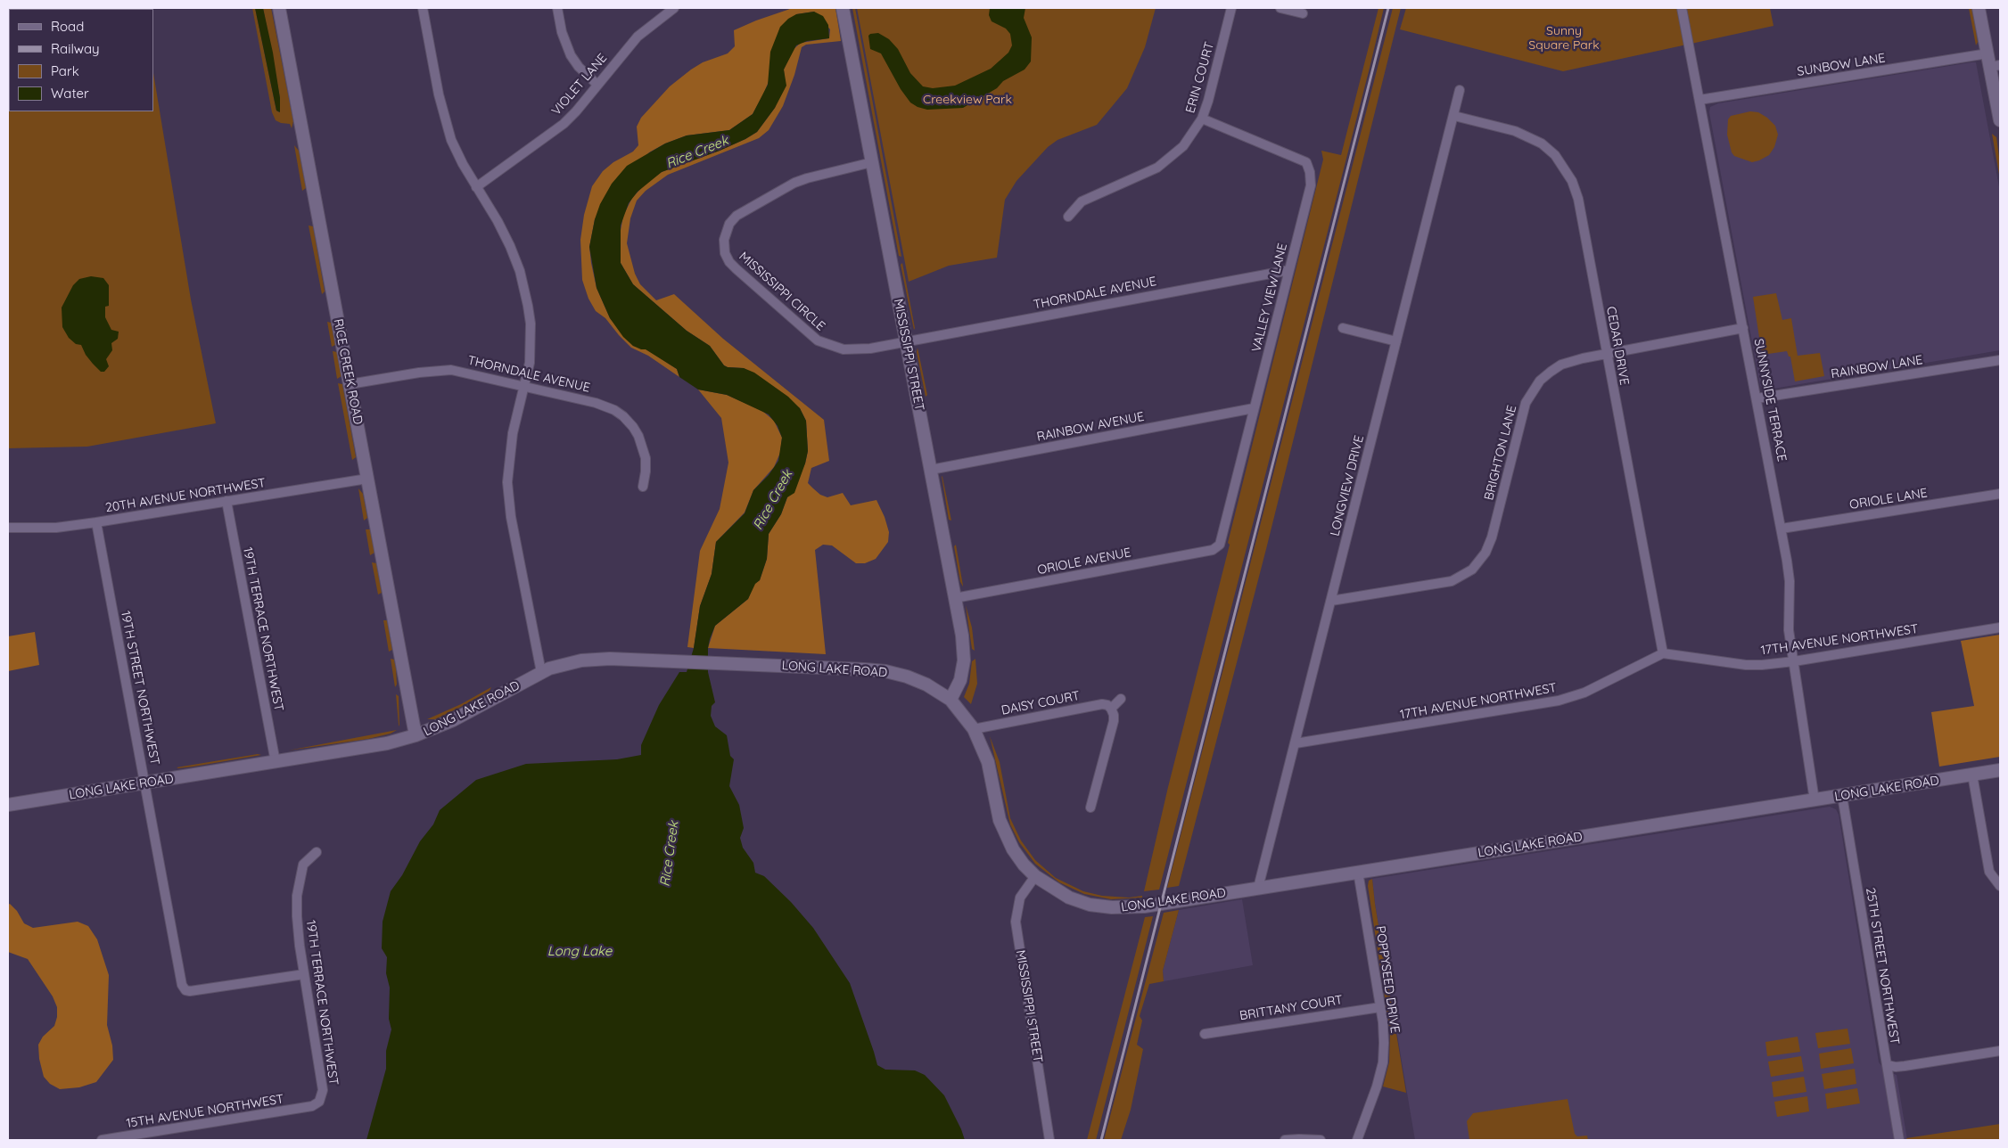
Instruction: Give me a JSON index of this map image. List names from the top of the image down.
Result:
{
  "streets": {
    "street": [
      "SUNBOW LANE",
      "ERIN COURT",
      "VIOLET LANE",
      "MISSISSIPPI CIRCLE",
      "THORNDALE AVENUE",
      "VALLEY VIEW LANE",
      "CEDAR DRIVE",
      "MISSISSIPPI STREET",
      "RAINBOW LANE",
      "RICE CREEK ROAD",
      "SUNNYSIDE TERRACE",
      "RAINBOW AVENUE",
      "BRIGHTON LANE",
      "LONGVIEW DRIVE",
      "20TH AVENUE NORTHWEST",
      "ORIOLE LANE",
      "ORIOLE AVENUE",
      "19TH TERRACE NORTHWEST",
      "17TH AVENUE NORTHWEST",
      "LONG LAKE ROAD",
      "19TH STREET NORTHWEST",
      "DAISY COURT",
      "25TH STREET NORTHWEST",
      "POPPYSEED DRIVE",
      "BRITTANY COURT",
      "15TH AVENUE NORTHWEST"
    ]
  },
  "crossings": [
    ["SUNBOW LANE", "SUNNYSIDE TERRACE"],
    ["ERIN COURT", "VALLEY VIEW LANE"],
    ["MISSISSIPPI CIRCLE", "THORNDALE AVENUE"],
    ["MISSISSIPPI CIRCLE", "MISSISSIPPI STREET"],
    ["THORNDALE AVENUE", "VALLEY VIEW LANE"],
    ["THORNDALE AVENUE", "MISSISSIPPI STREET"],
    ["THORNDALE AVENUE", "RICE CREEK ROAD"],
    ["VALLEY VIEW LANE", "RAINBOW AVENUE"],
    ["VALLEY VIEW LANE", "ORIOLE AVENUE"],
    ["CEDAR DRIVE", "BRIGHTON LANE"],
    ["CEDAR DRIVE", "LONGVIEW DRIVE"],
    ["CEDAR DRIVE", "17TH AVENUE NORTHWEST"],
    ["MISSISSIPPI STREET", "RAINBOW AVENUE"],
    ["MISSISSIPPI STREET", "ORIOLE AVENUE"],
    ["MISSISSIPPI STREET", "LONG LAKE ROAD"],
    ["RAINBOW LANE", "SUNNYSIDE TERRACE"],
    ["RICE CREEK ROAD", "20TH AVENUE NORTHWEST"],
    ["RICE CREEK ROAD", "LONG LAKE ROAD"],
    ["SUNNYSIDE TERRACE", "BRIGHTON LANE"],
    ["SUNNYSIDE TERRACE", "ORIOLE LANE"],
    ["SUNNYSIDE TERRACE", "17TH AVENUE NORTHWEST"],
    ["SUNNYSIDE TERRACE", "LONG LAKE ROAD"],
    ["BRIGHTON LANE", "LONGVIEW DRIVE"],
    ["LONGVIEW DRIVE", "17TH AVENUE NORTHWEST"],
    ["LONGVIEW DRIVE", "LONG LAKE ROAD"],
    ["20TH AVENUE NORTHWEST", "19TH TERRACE NORTHWEST"],
    ["20TH AVENUE NORTHWEST", "19TH STREET NORTHWEST"],
    ["19TH TERRACE NORTHWEST", "LONG LAKE ROAD"],
    ["19TH TERRACE NORTHWEST", "19TH STREET NORTHWEST"],
    ["19TH TERRACE NORTHWEST", "15TH AVENUE NORTHWEST"],
    ["LONG LAKE ROAD", "19TH STREET NORTHWEST"],
    ["LONG LAKE ROAD", "DAISY COURT"],
    ["LONG LAKE ROAD", "25TH STREET NORTHWEST"],
    ["LONG LAKE ROAD", "POPPYSEED DRIVE"],
    ["POPPYSEED DRIVE", "BRITTANY COURT"]
  ],
  "water": ["Rice Creek", "Long Lake"],
  "parks": ["Sunny Square Park", "Creekview Park"],
  "legend": [
    "Road",
    "Railway",
    "Park",
    "Water"
  ]
}
